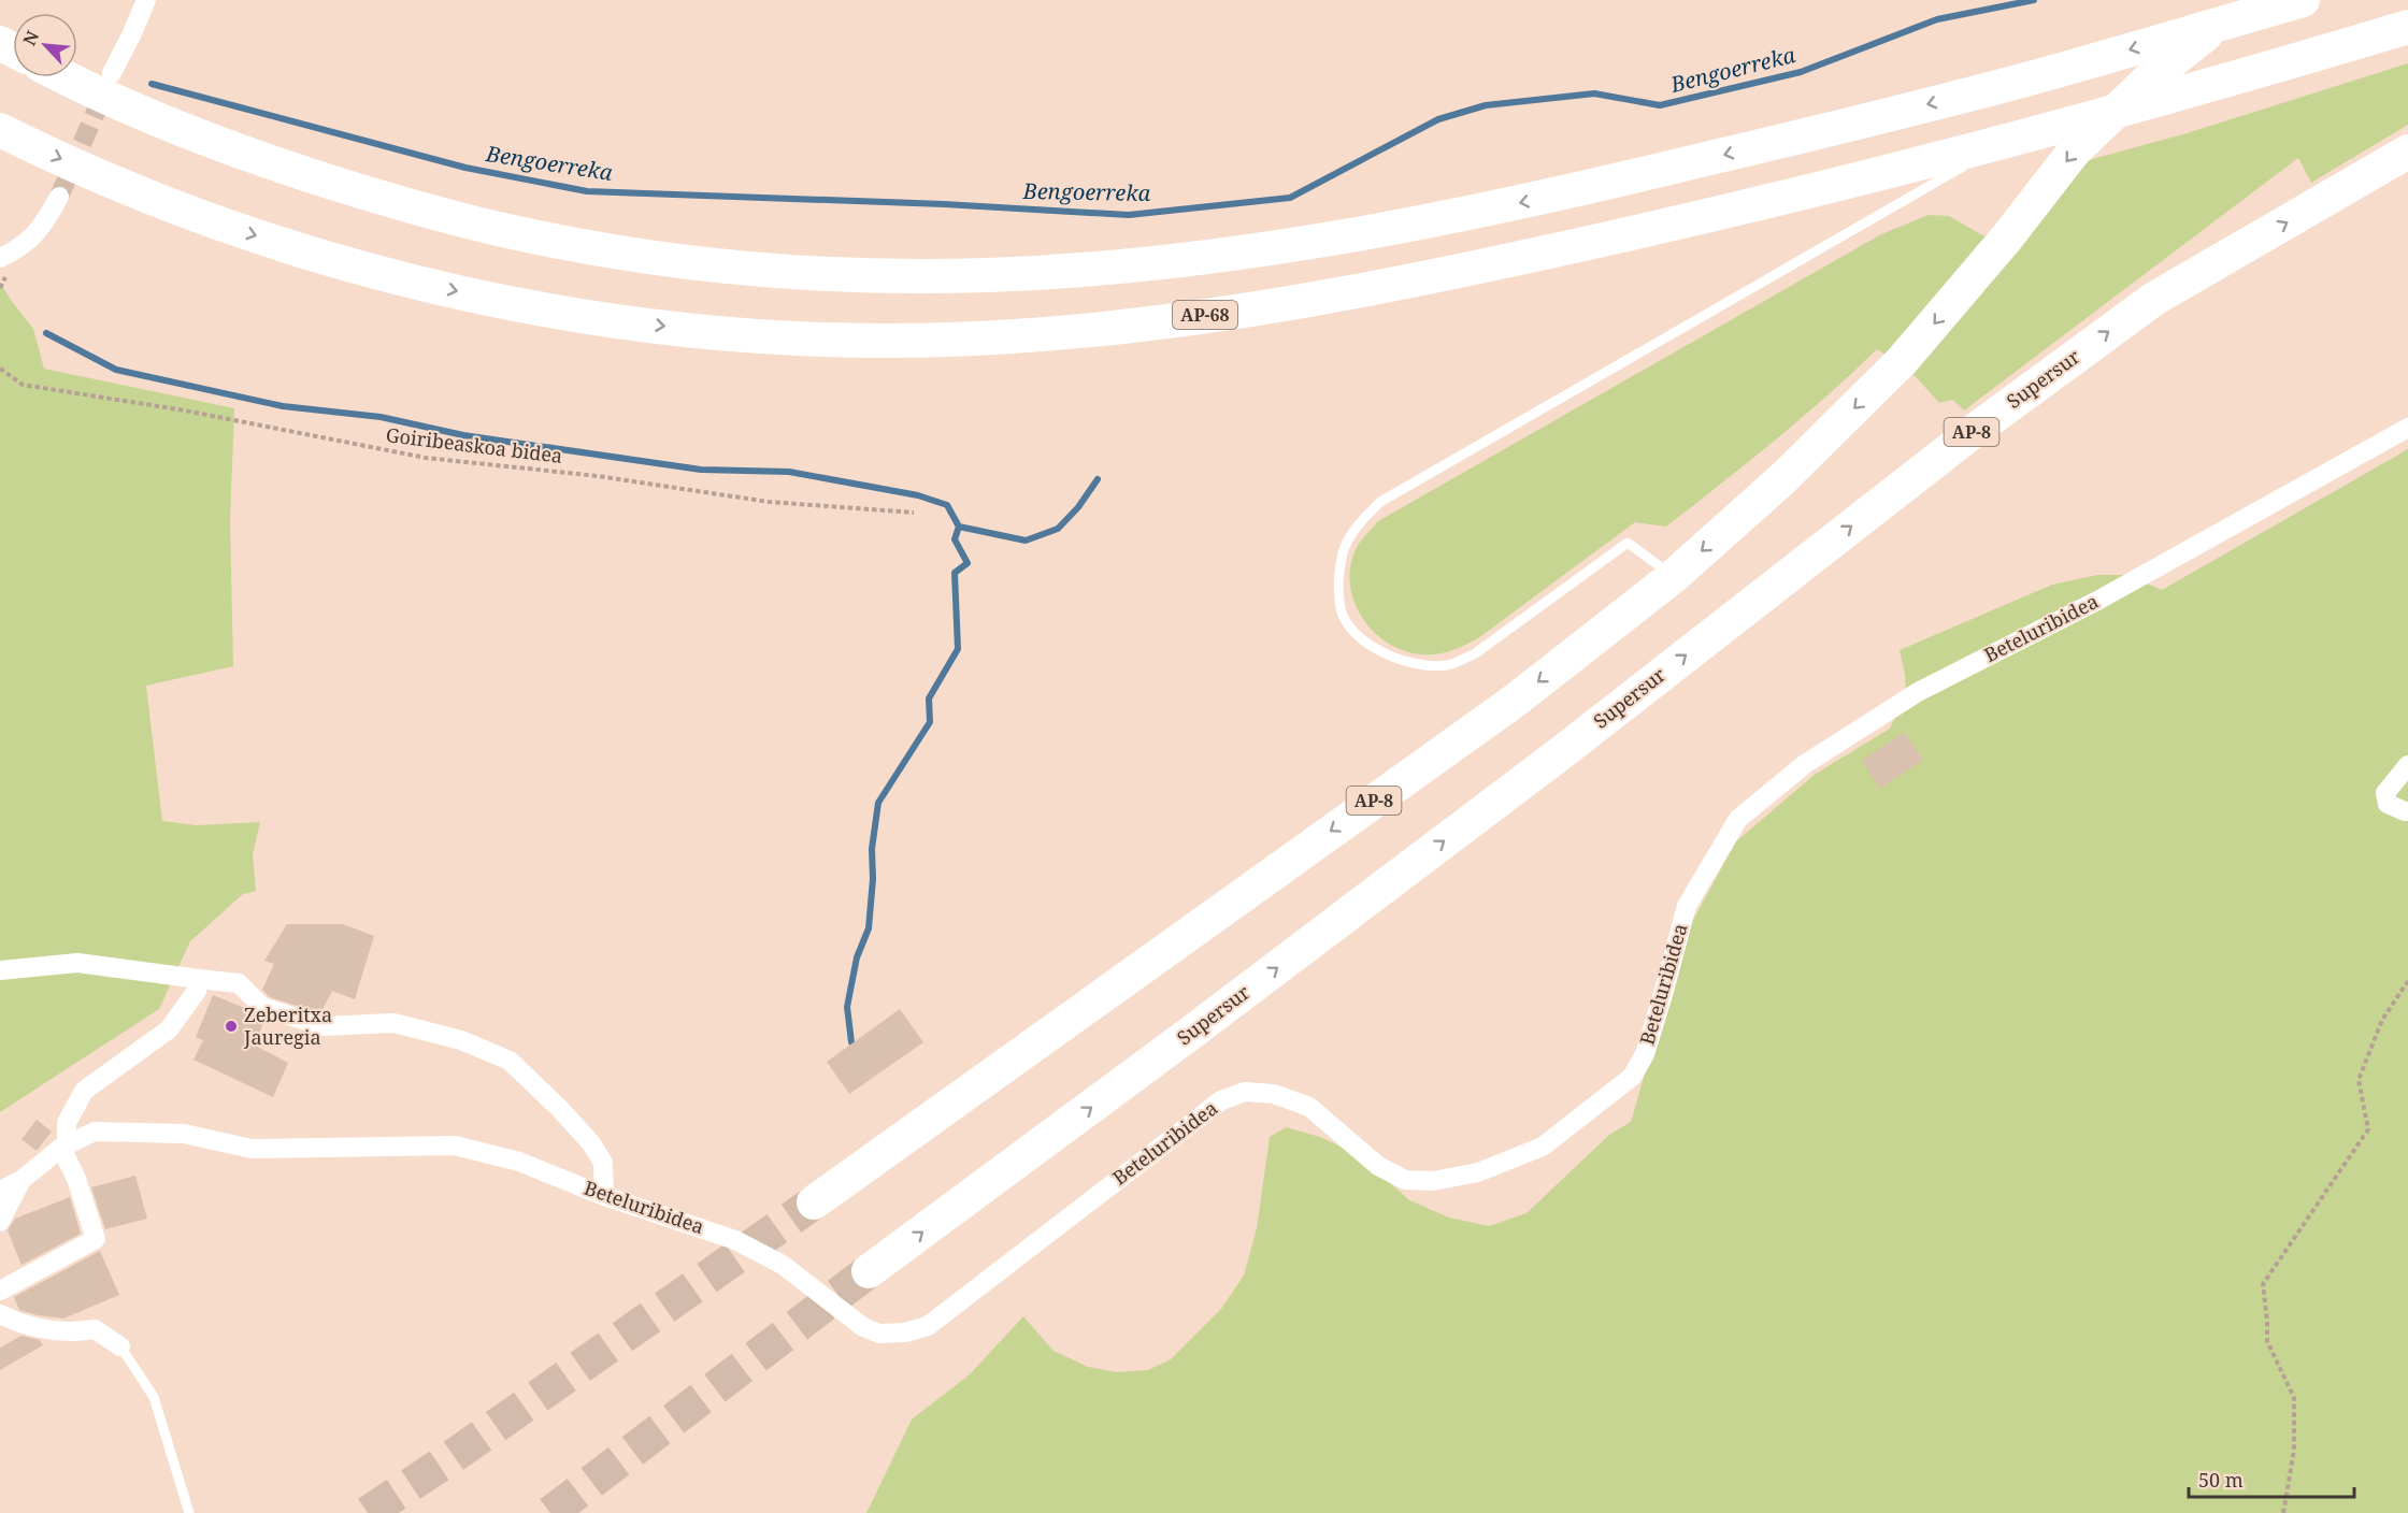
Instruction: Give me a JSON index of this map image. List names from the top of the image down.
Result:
{
  "streets": {
    "highway": ["AP-68", "Supersur", "AP-8"],
    "street": ["Beteluribidea"],
    "path": ["Goiribeaskoa bidea"]
  },
  "water": ["Bengoerreka"],
  "places": ["Zeberitxa Jauregia"],
  "scale_bar": "50 m",
  "north": "top left"
}
